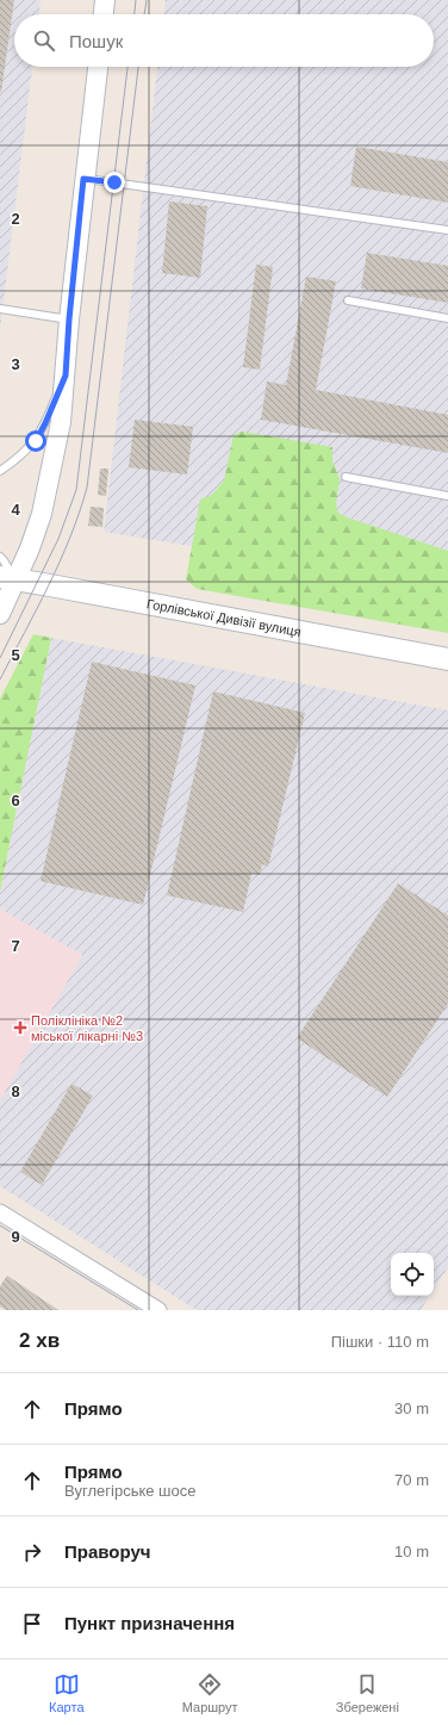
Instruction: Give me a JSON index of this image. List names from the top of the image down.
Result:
{
  "streets": {
    "main road": ["Горлівської Дивізії вулиця"]
  },
  "places": {
    "health": ["Поліклініка №2 міської лікарні №3"]
  },
  "page": {
    "search": "Пошук",
    "heading": ["2 хв", "Пішки · 110 m"],
    "list": [
      ["Прямо", "30 m"],
      ["Прямо", "Вуглегірське шосе", "70 m"],
      ["Праворуч", "10 m"],
      "Пункт призначення"
    ],
    "nav": ["Карта", "Маршрут", "Збережені"]
  },
  "grid": {
    "rows": [
      "2",
      "3",
      "4",
      "5",
      "6",
      "7",
      "8",
      "9"
    ]
  }
}
